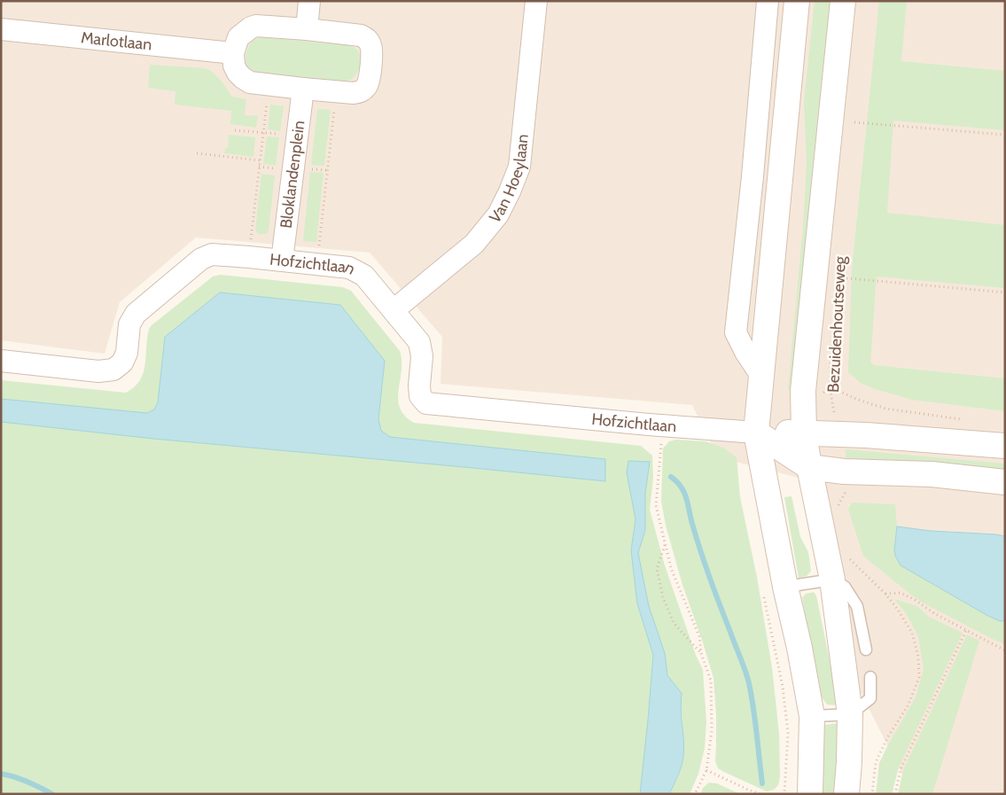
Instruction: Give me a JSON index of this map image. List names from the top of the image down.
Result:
{
  "streets": {
    "main road": ["Hofzichtlaan", "Bezuidenhoutseweg"],
    "street": ["Marlotlaan", "Bloklandenplein", "Van Hoeylaan"]
  },
  "crossings": [
    ["Bloklandenplein", "Hofzichtlaan"],
    ["Van Hoeylaan", "Hofzichtlaan"],
    ["Hofzichtlaan", "Bezuidenhoutseweg"]
  ]
}
